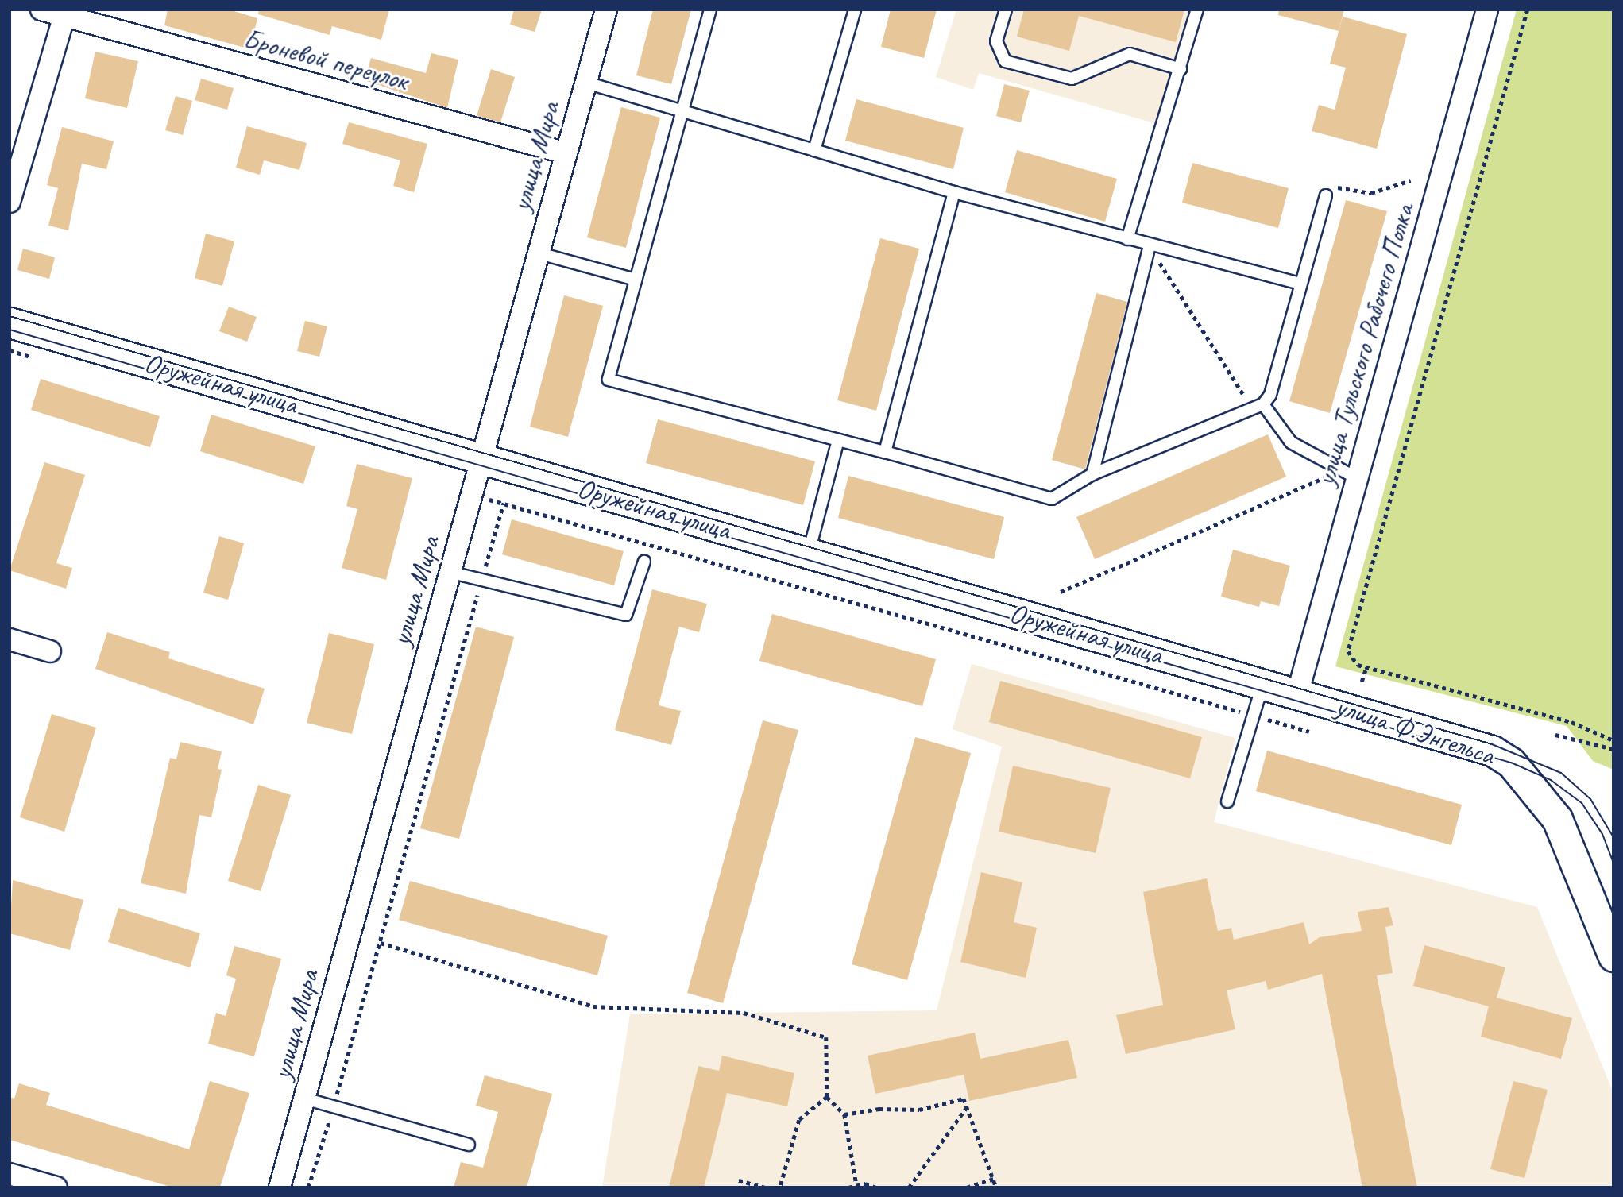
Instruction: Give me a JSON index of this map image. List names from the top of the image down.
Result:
{
  "streets": {
    "street": [
      "Броневой переулок",
      "улица Мира",
      "улица Тульского Рабочего Полка",
      "Оружейная улица",
      "улица Ф.Энгельса"
    ]
  },
  "crossings": [
    ["Броневой переулок", "улица Мира"],
    ["улица Мира", "Оружейная улица"],
    ["улица Тульского Рабочего Полка", "Оружейная улица"],
    ["улица Тульского Рабочего Полка", "улица Ф.Энгельса"],
    ["Оружейная улица", "улица Ф.Энгельса"]
  ]
}
